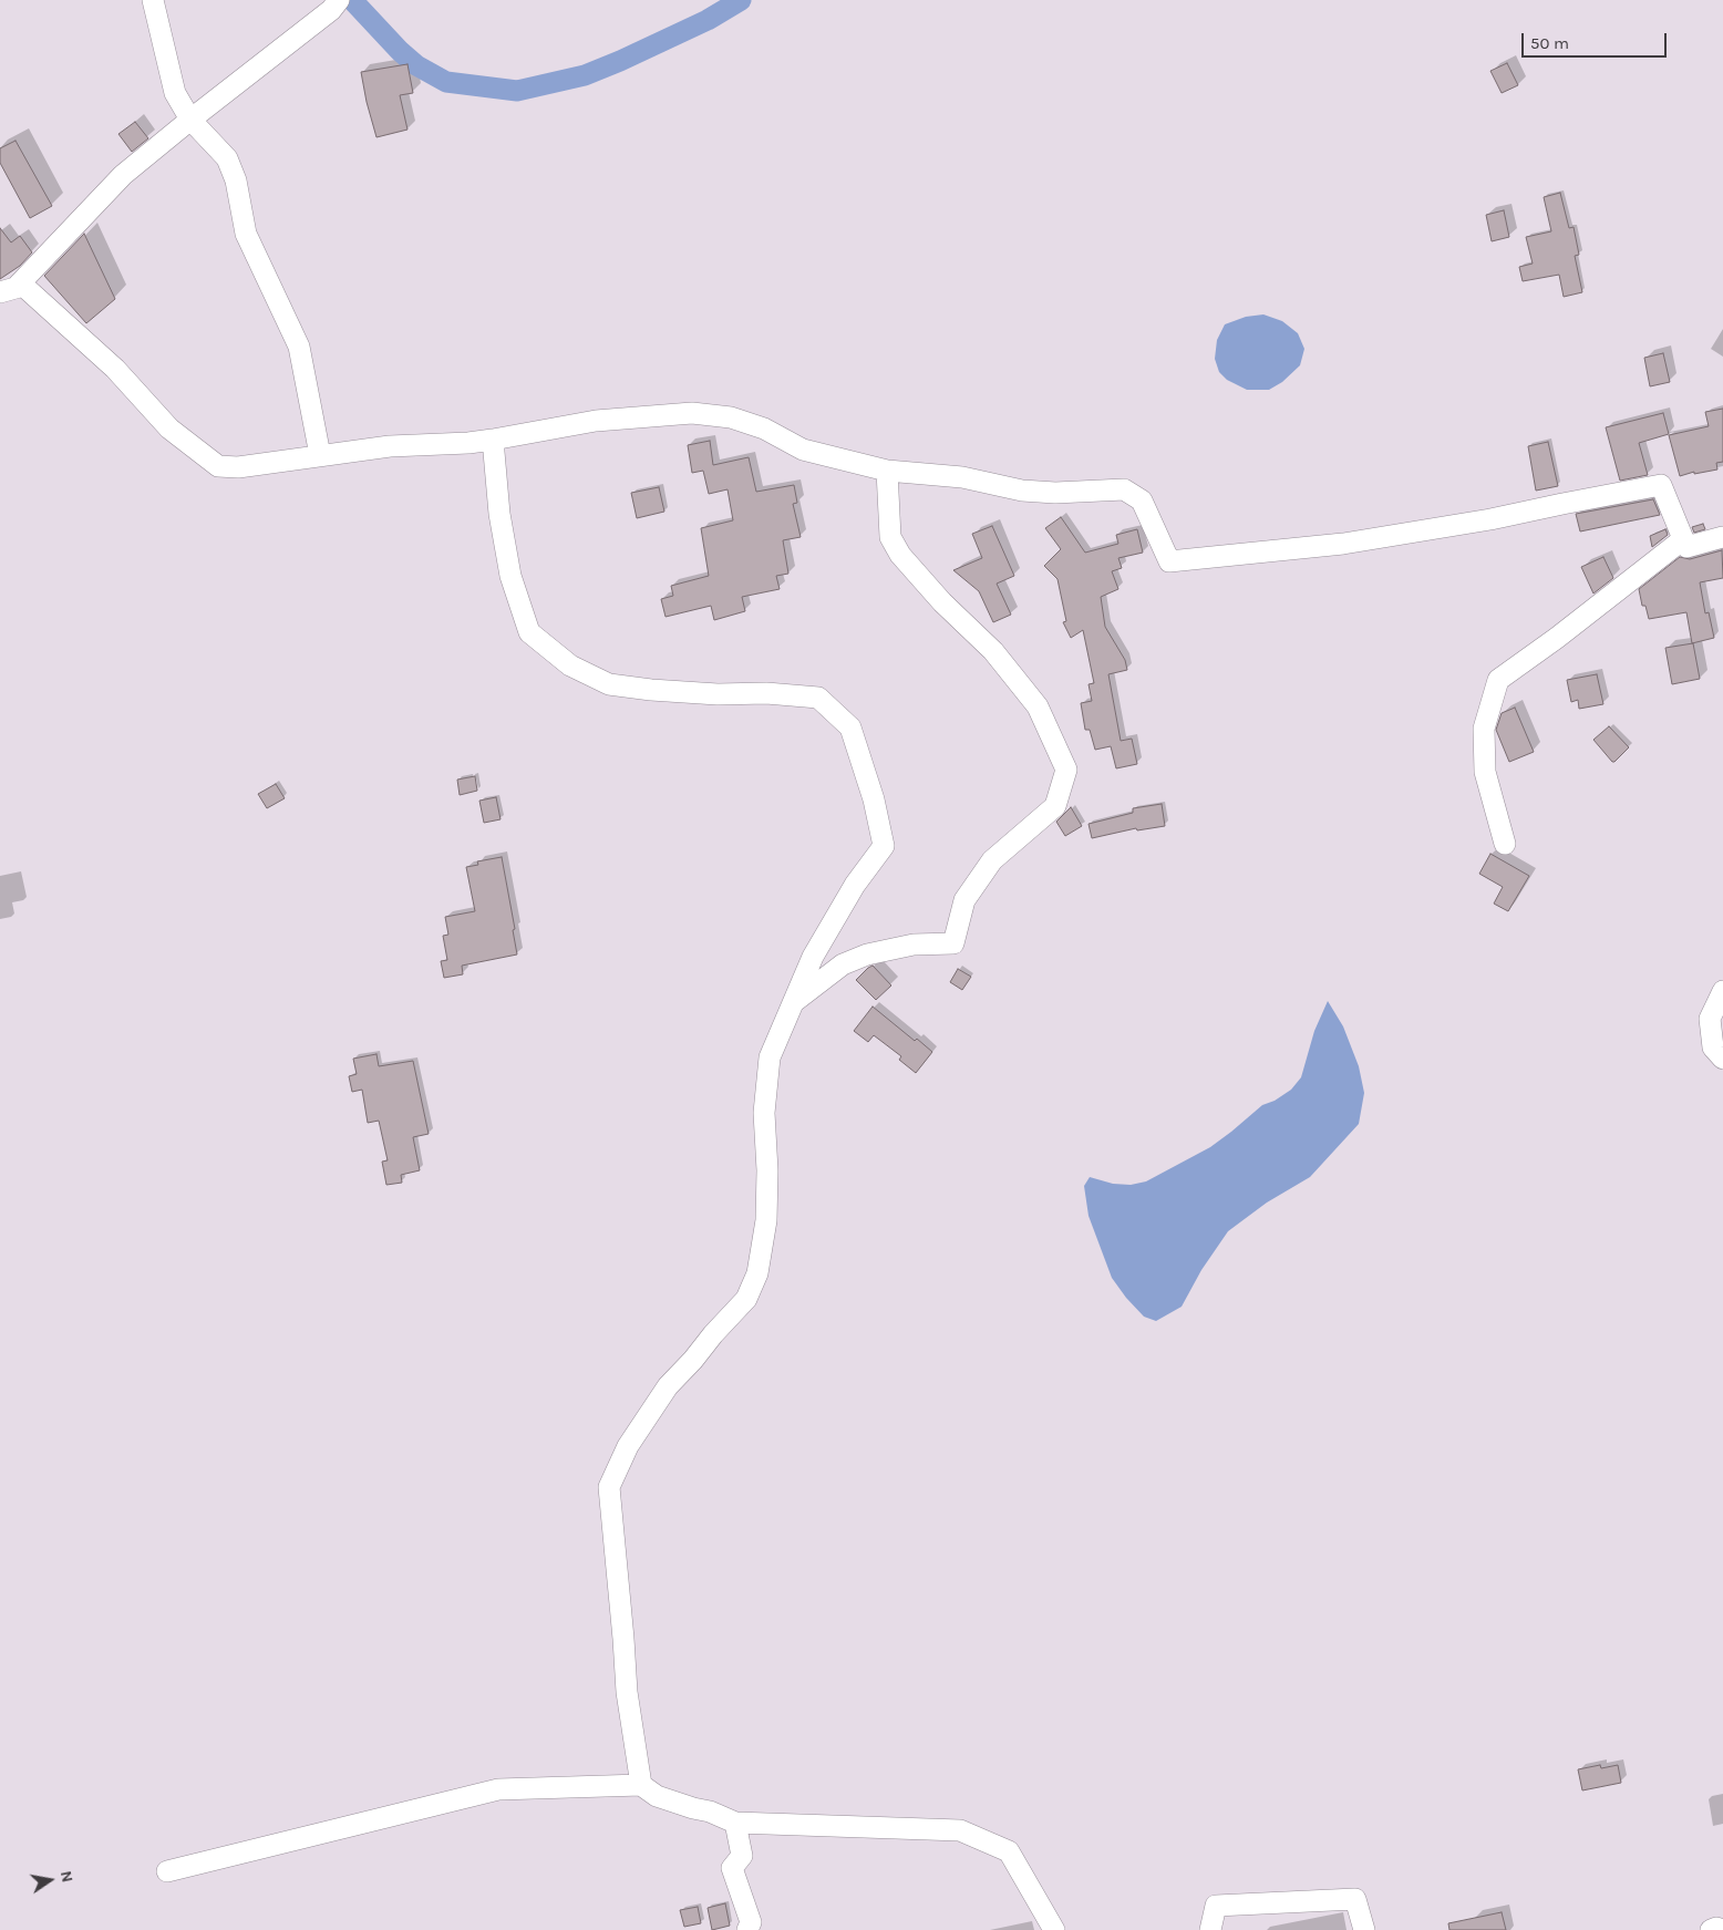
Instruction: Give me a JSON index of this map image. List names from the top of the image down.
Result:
{
  "scale_bar": "50 m",
  "north": "right"
}
